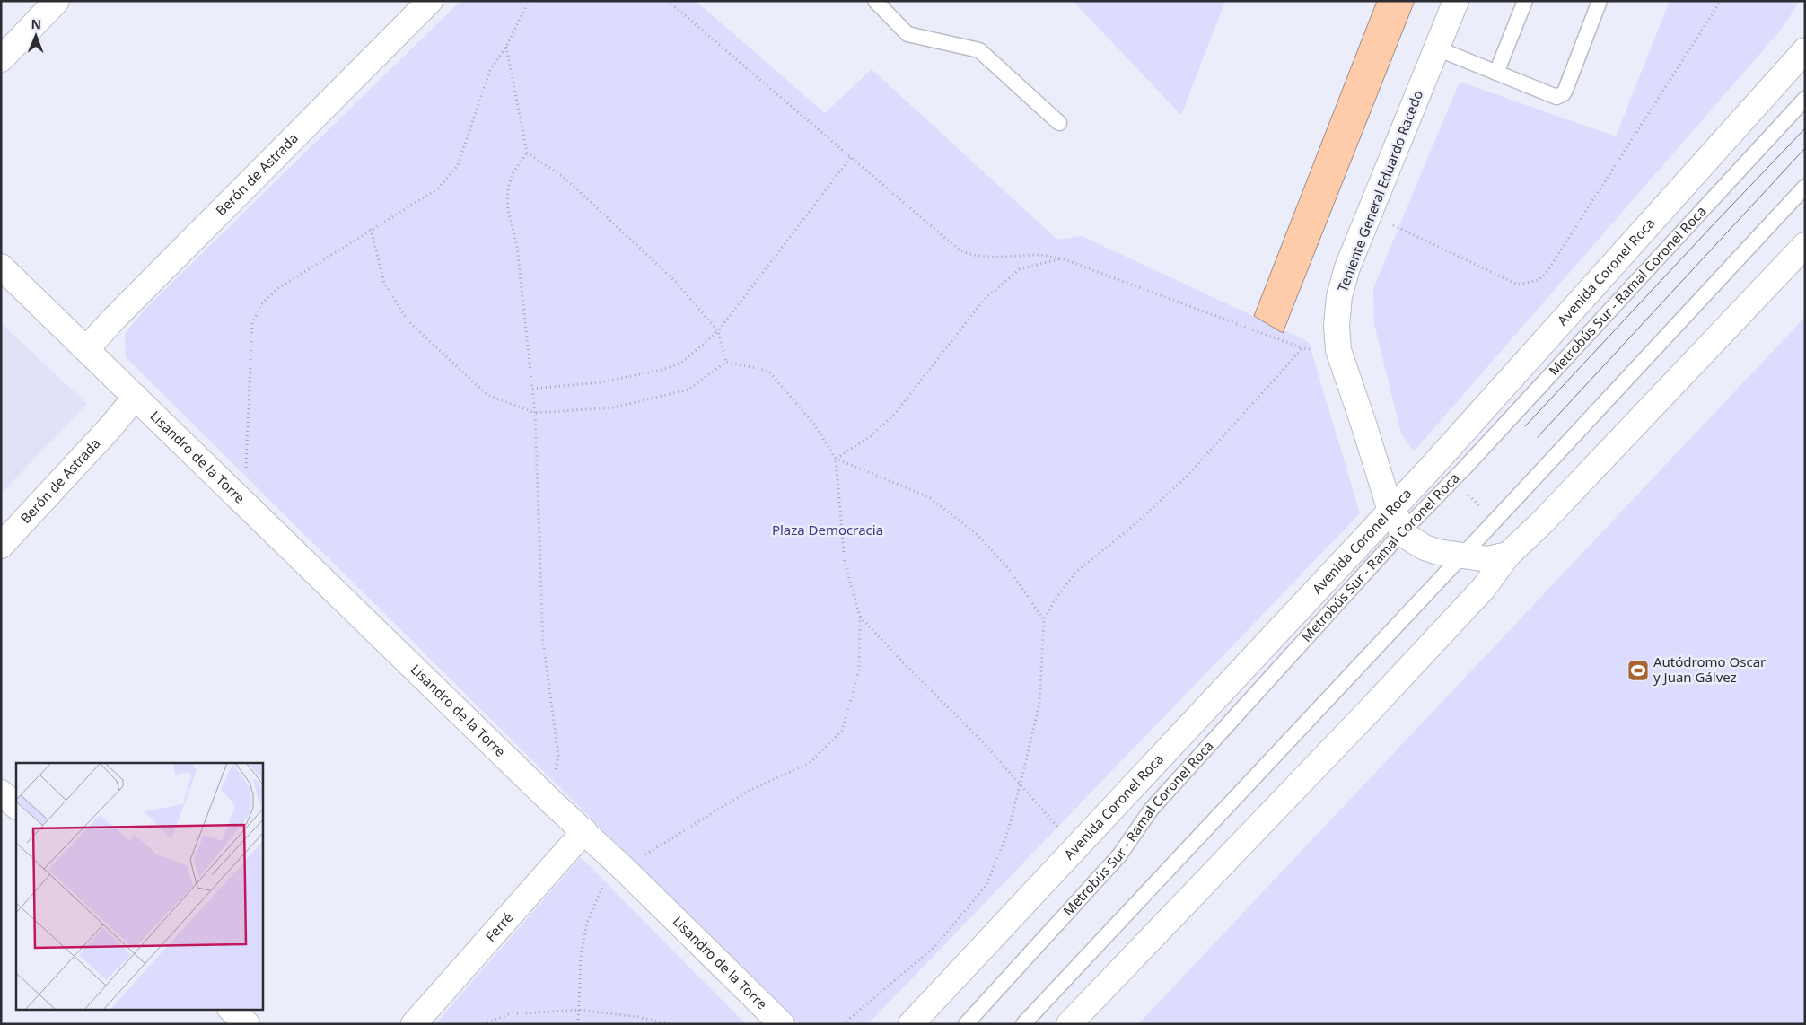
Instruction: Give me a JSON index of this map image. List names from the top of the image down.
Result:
{
  "streets": {
    "street": [
      "Berón de Astrada",
      "Teniente General Eduardo Racedo",
      "Avenida Coronel Roca",
      "Lisandro de la Torre",
      "Ferré"
    ],
    "lane": ["Metrobús Sur - Ramal Coronel Roca"]
  },
  "crossings": [
    ["Berón de Astrada", "Lisandro de la Torre"],
    ["Teniente General Eduardo Racedo", "Avenida Coronel Roca"],
    ["Teniente General Eduardo Racedo", "Metrobús Sur - Ramal Coronel Roca"],
    ["Lisandro de la Torre", "Ferré"]
  ],
  "parks": ["Plaza Democracia"],
  "places": {
    "sports": ["Autódromo Oscar y Juan Gálvez"]
  },
  "north": "top"
}
